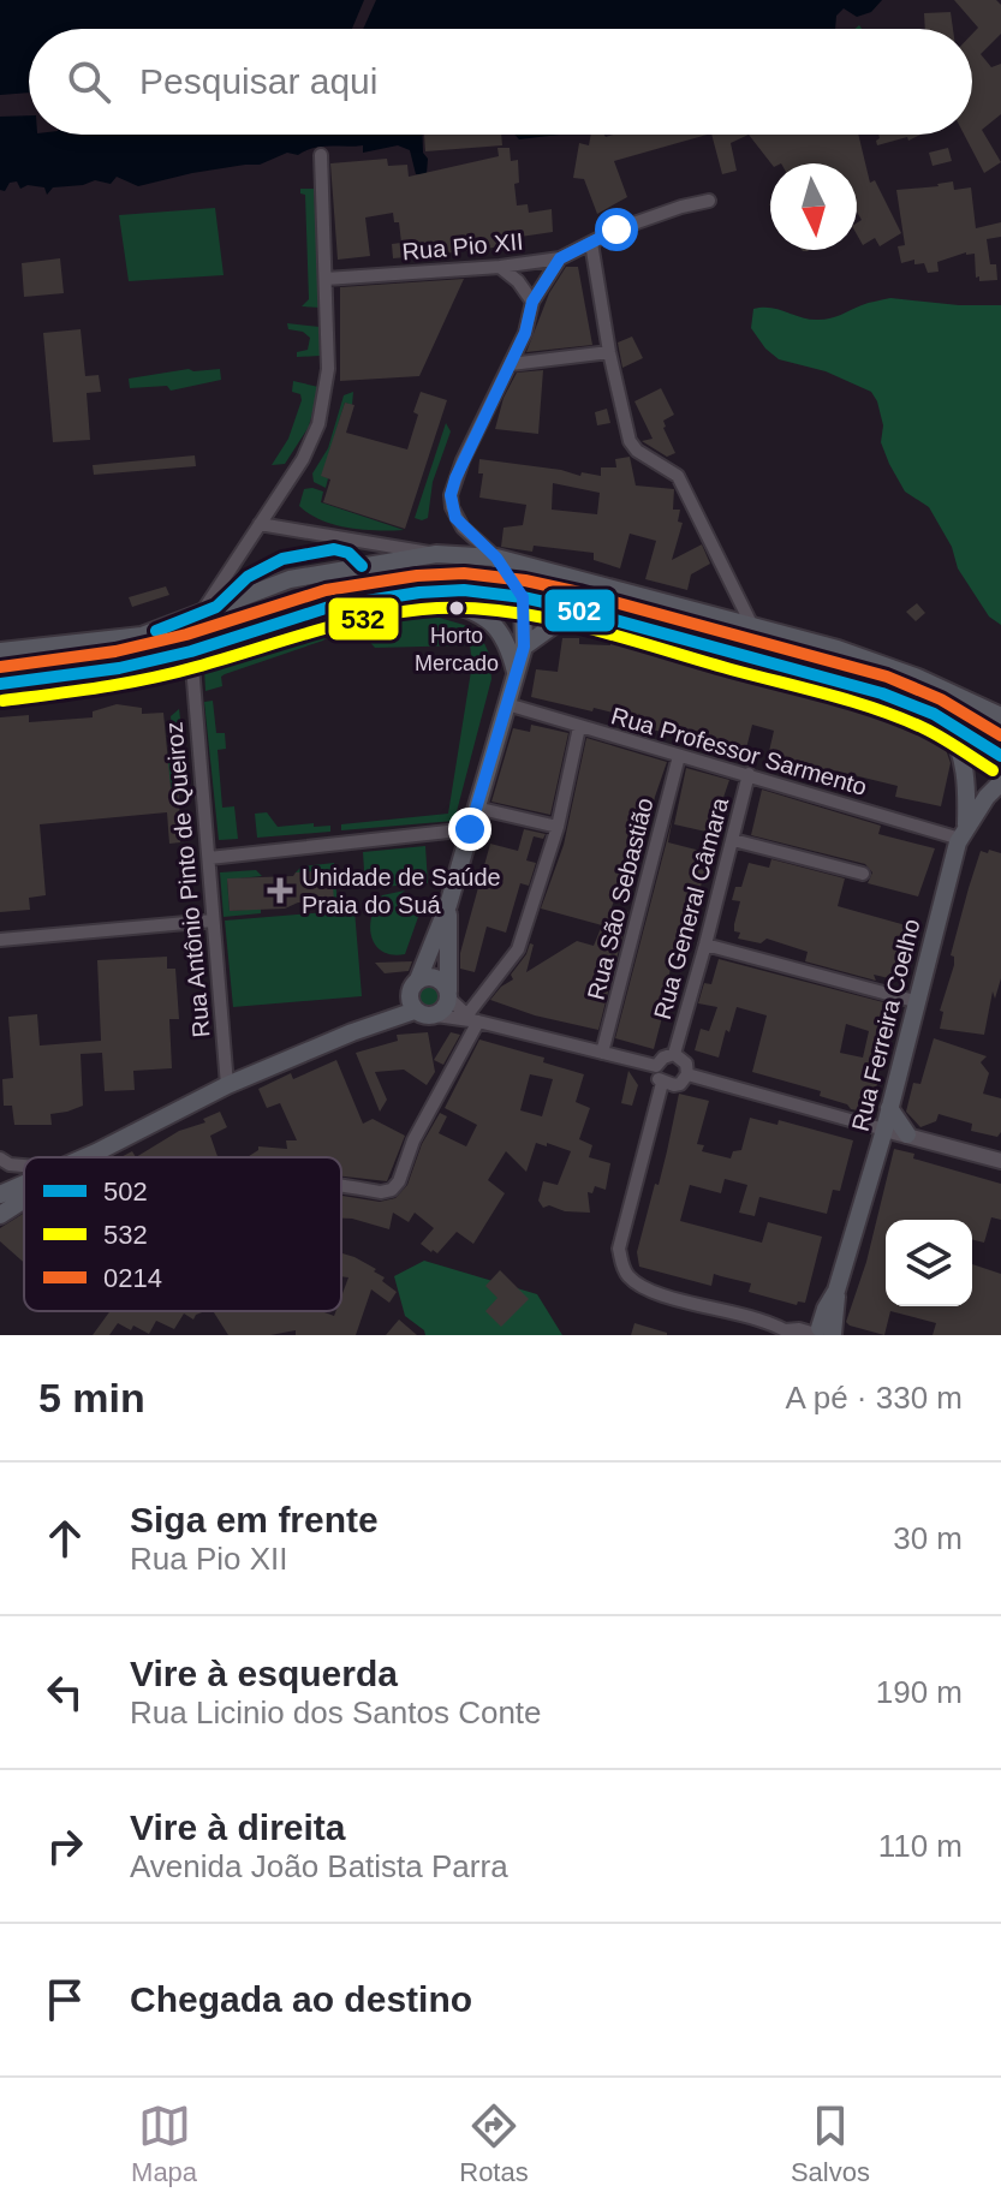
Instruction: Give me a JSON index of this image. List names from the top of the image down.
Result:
{
  "streets": {
    "main road": ["Rua Ferreira Coelho"],
    "street": [
      "Rua Pio XII",
      "Rua Professor Sarmento",
      "Rua Antônio Pinto de Queiroz",
      "Rua São Sebastião",
      "Rua General Câmara"
    ]
  },
  "crossings": [
    ["Rua Pio XII", "Rua Antônio Pinto de Queiroz"],
    ["Rua Professor Sarmento", "Rua São Sebastião"],
    ["Rua Professor Sarmento", "Rua General Câmara"],
    ["Rua Professor Sarmento", "Rua Ferreira Coelho"]
  ],
  "places": {
    "other": ["Horto Mercado"],
    "health": ["Unidade de Saúde Praia do Suá"]
  },
  "lines": ["transit line 502", "transit line 0214", "transit line 532"],
  "legend": ["502", "532", "0214"],
  "north": "bottom",
  "page": {
    "search": "Pesquisar aqui",
    "heading": ["5 min", "A pé · 330 m"],
    "list": [
      ["Siga em frente", "Rua Pio XII", "30 m"],
      ["Vire à esquerda", "Rua Licinio dos Santos Conte", "190 m"],
      ["Vire à direita", "Avenida João Batista Parra", "110 m"],
      "Chegada ao destino"
    ],
    "nav": ["Mapa", "Rotas", "Salvos"]
  }
}
